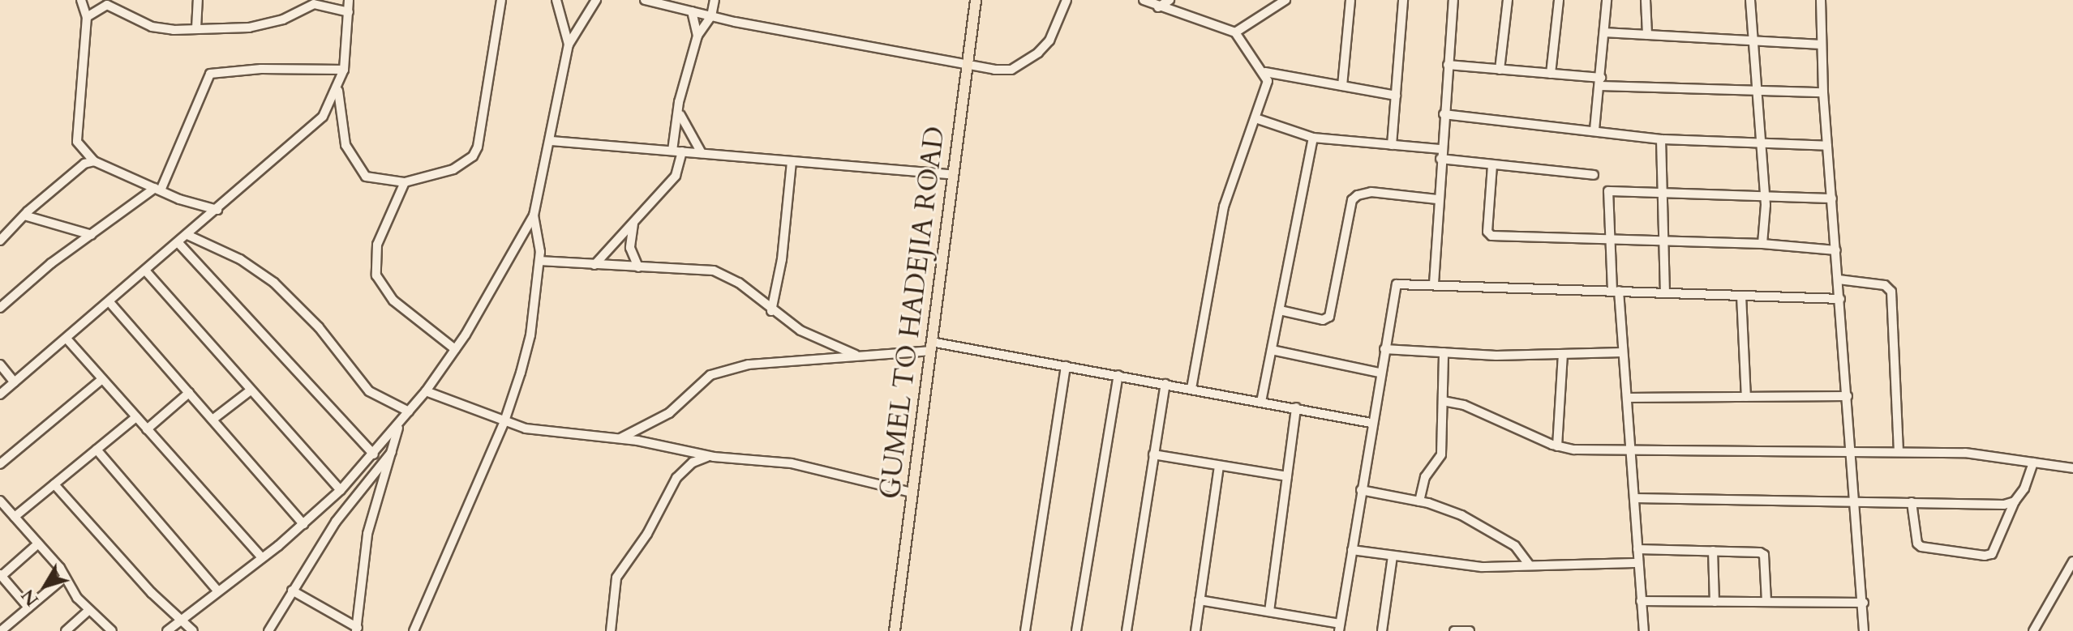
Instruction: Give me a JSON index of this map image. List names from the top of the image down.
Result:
{
  "streets": {
    "main road": ["GUMEL TO HADEJIA ROAD"]
  },
  "north": "bottom left"
}
